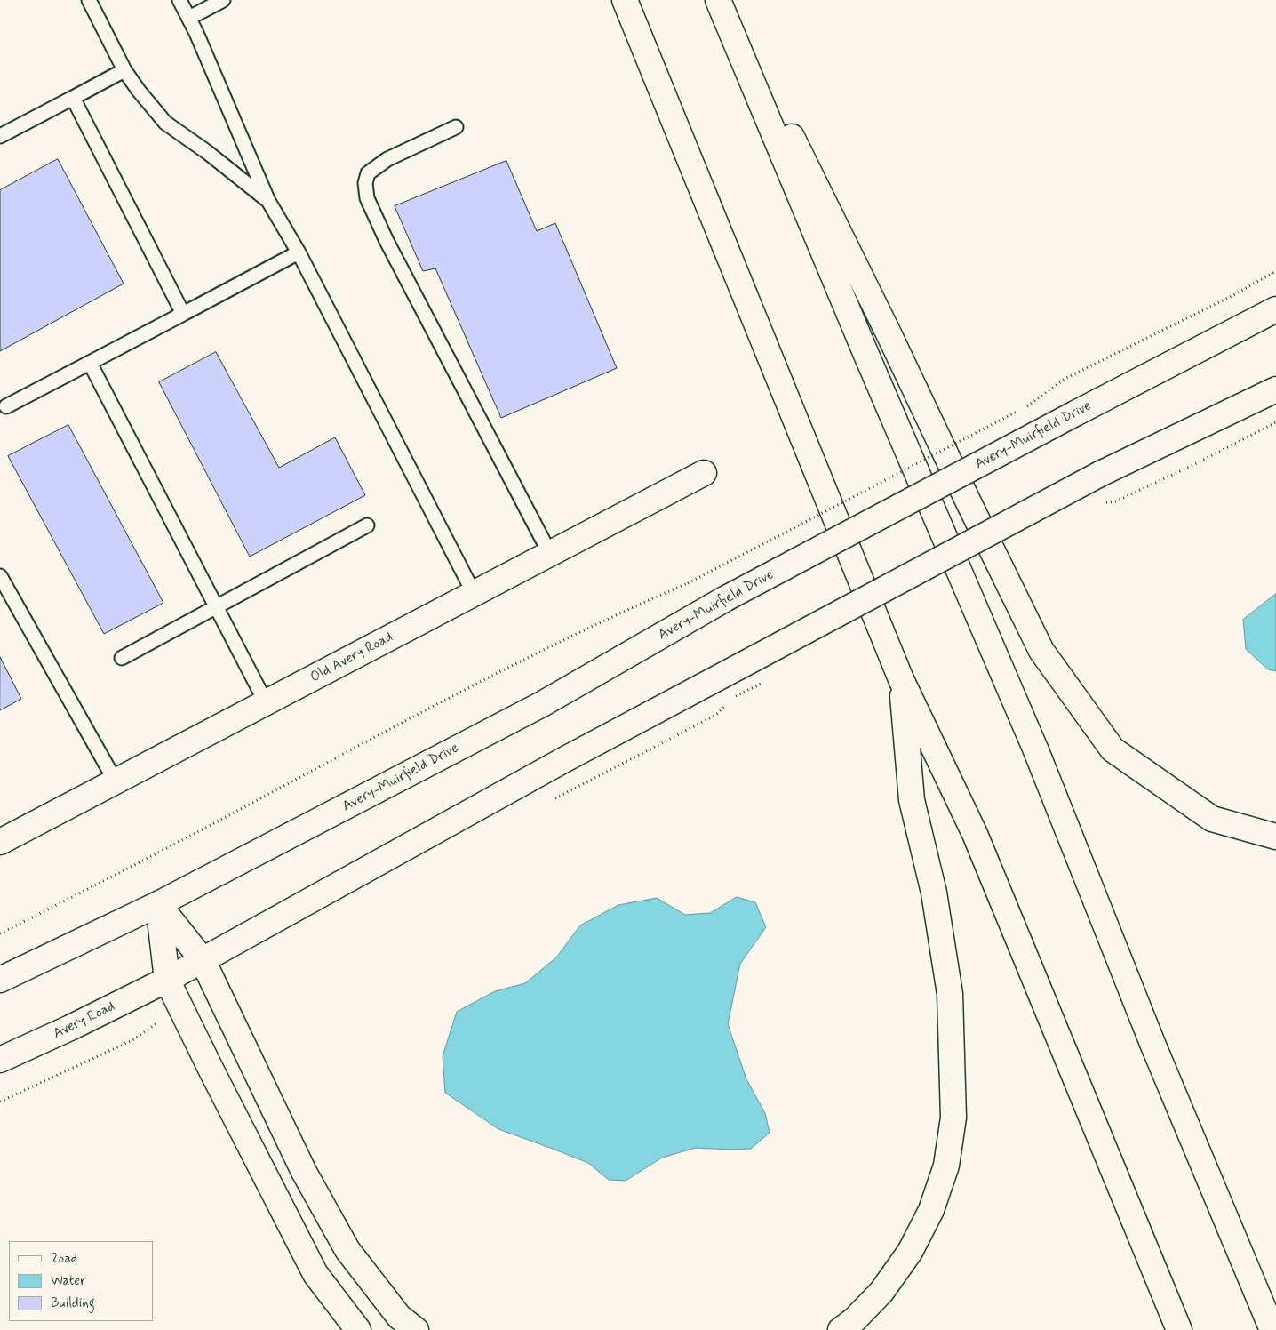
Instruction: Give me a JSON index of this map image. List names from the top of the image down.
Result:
{
  "streets": {
    "main road": ["Avery-Muirfield Drive", "Old Avery Road", "Avery Road"]
  },
  "legend": ["Road", "Water", "Building"]
}
